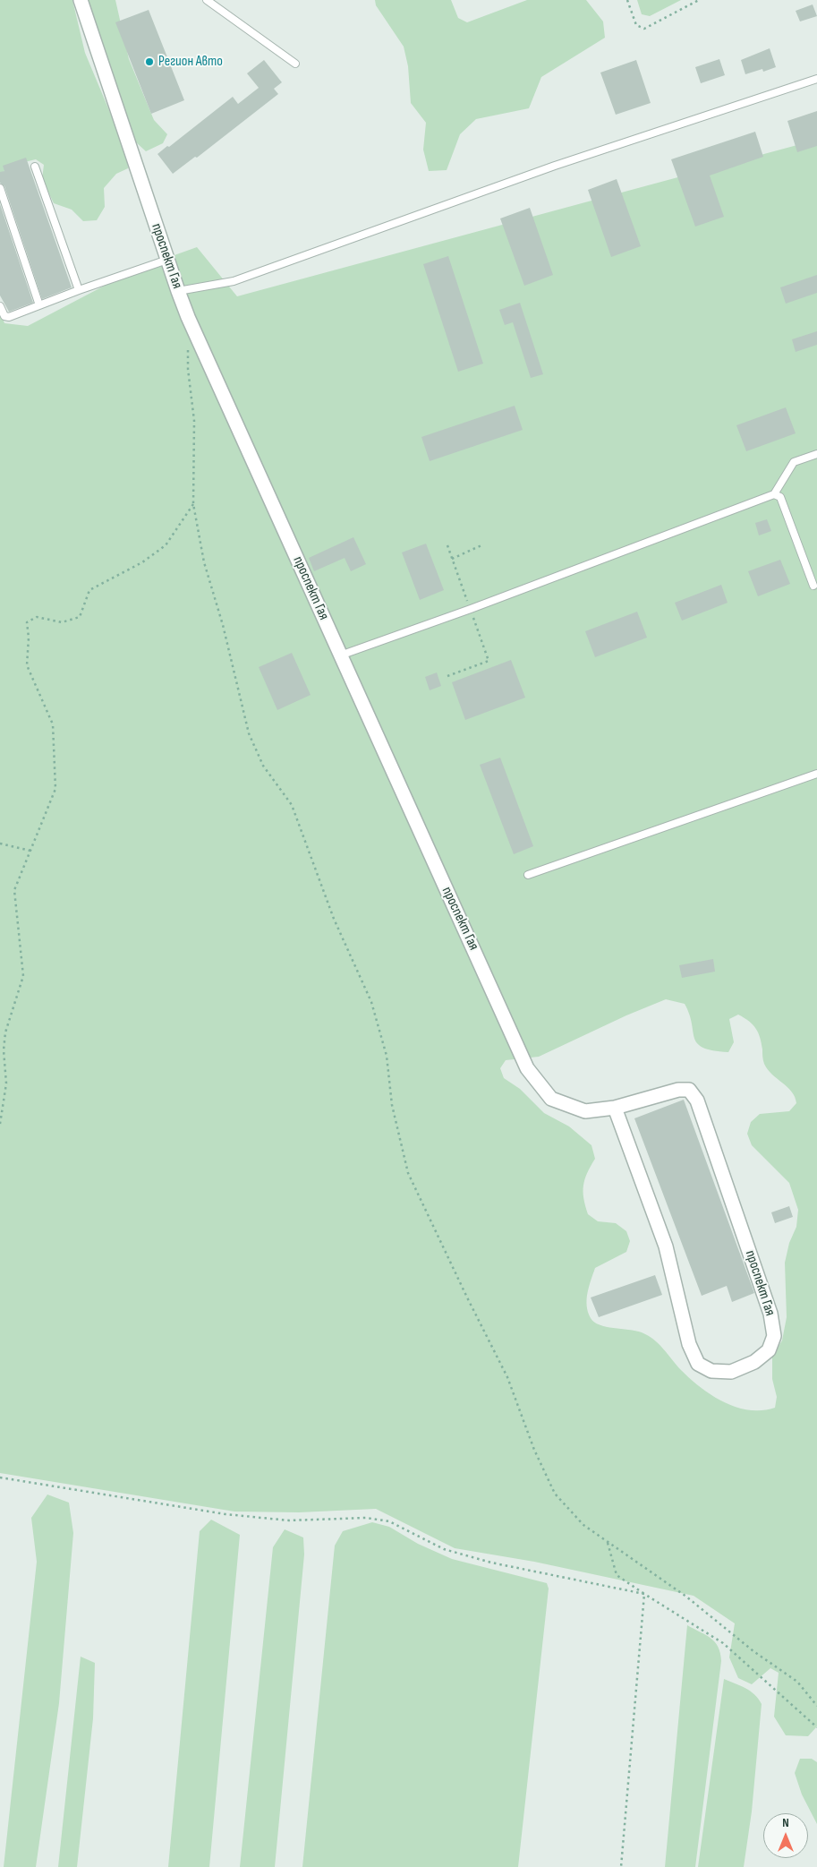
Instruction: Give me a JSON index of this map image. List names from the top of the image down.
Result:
{
  "streets": {
    "street": ["проспект Гая"]
  },
  "places": ["Регион Авто"],
  "north": "top"
}
